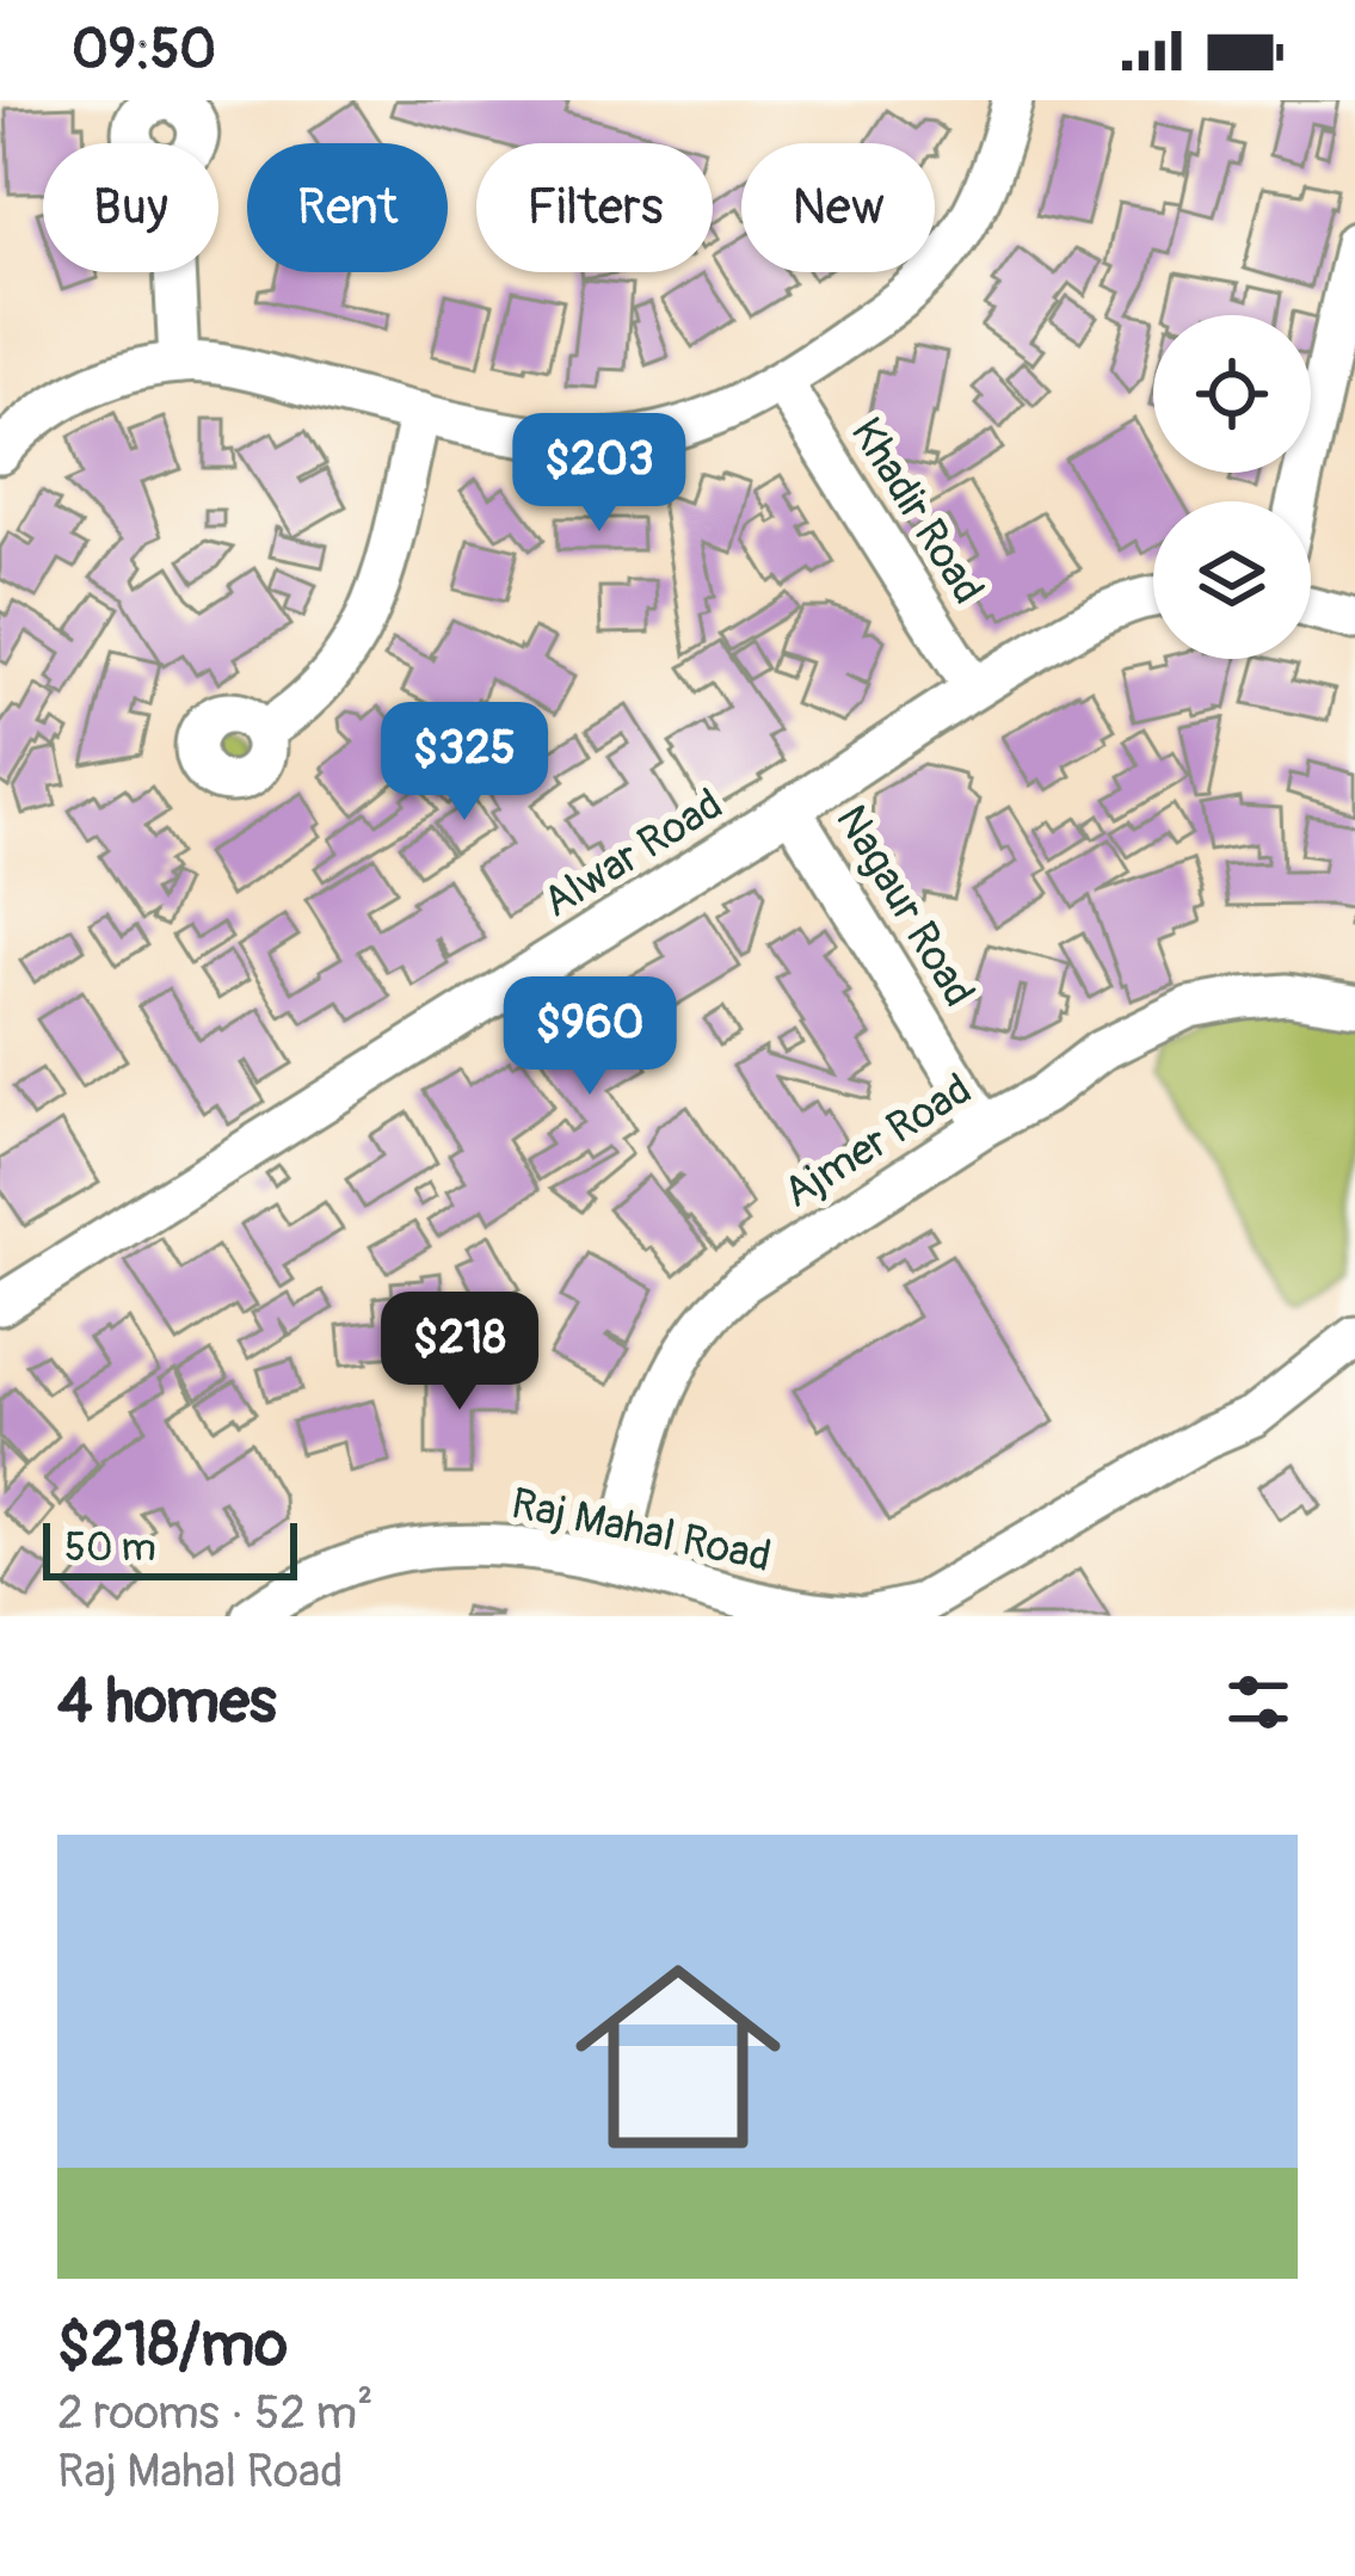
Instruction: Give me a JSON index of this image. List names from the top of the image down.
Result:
{
  "streets": {
    "street": [
      "Khadir Road",
      "Alwar Road",
      "Nagaur Road",
      "Ajmer Road",
      "Raj Mahal Road"
    ]
  },
  "crossings": [
    ["Khadir Road", "Alwar Road"],
    ["Alwar Road", "Nagaur Road"],
    ["Nagaur Road", "Ajmer Road"],
    ["Ajmer Road", "Raj Mahal Road"]
  ],
  "scale_bar": "50 m",
  "page": {
    "status": "09:50",
    "chip": [
      "Buy",
      "Rent",
      "Filters",
      "New"
    ],
    "price": [
      "$203",
      "$325",
      "$960",
      "$218"
    ],
    "scale": "50 m",
    "heading": "4 homes",
    "list": [
      {
        "name": "$218/mo",
        "note": "2 rooms · 52 m² · Raj Mahal Road"
      }
    ]
  }
}
